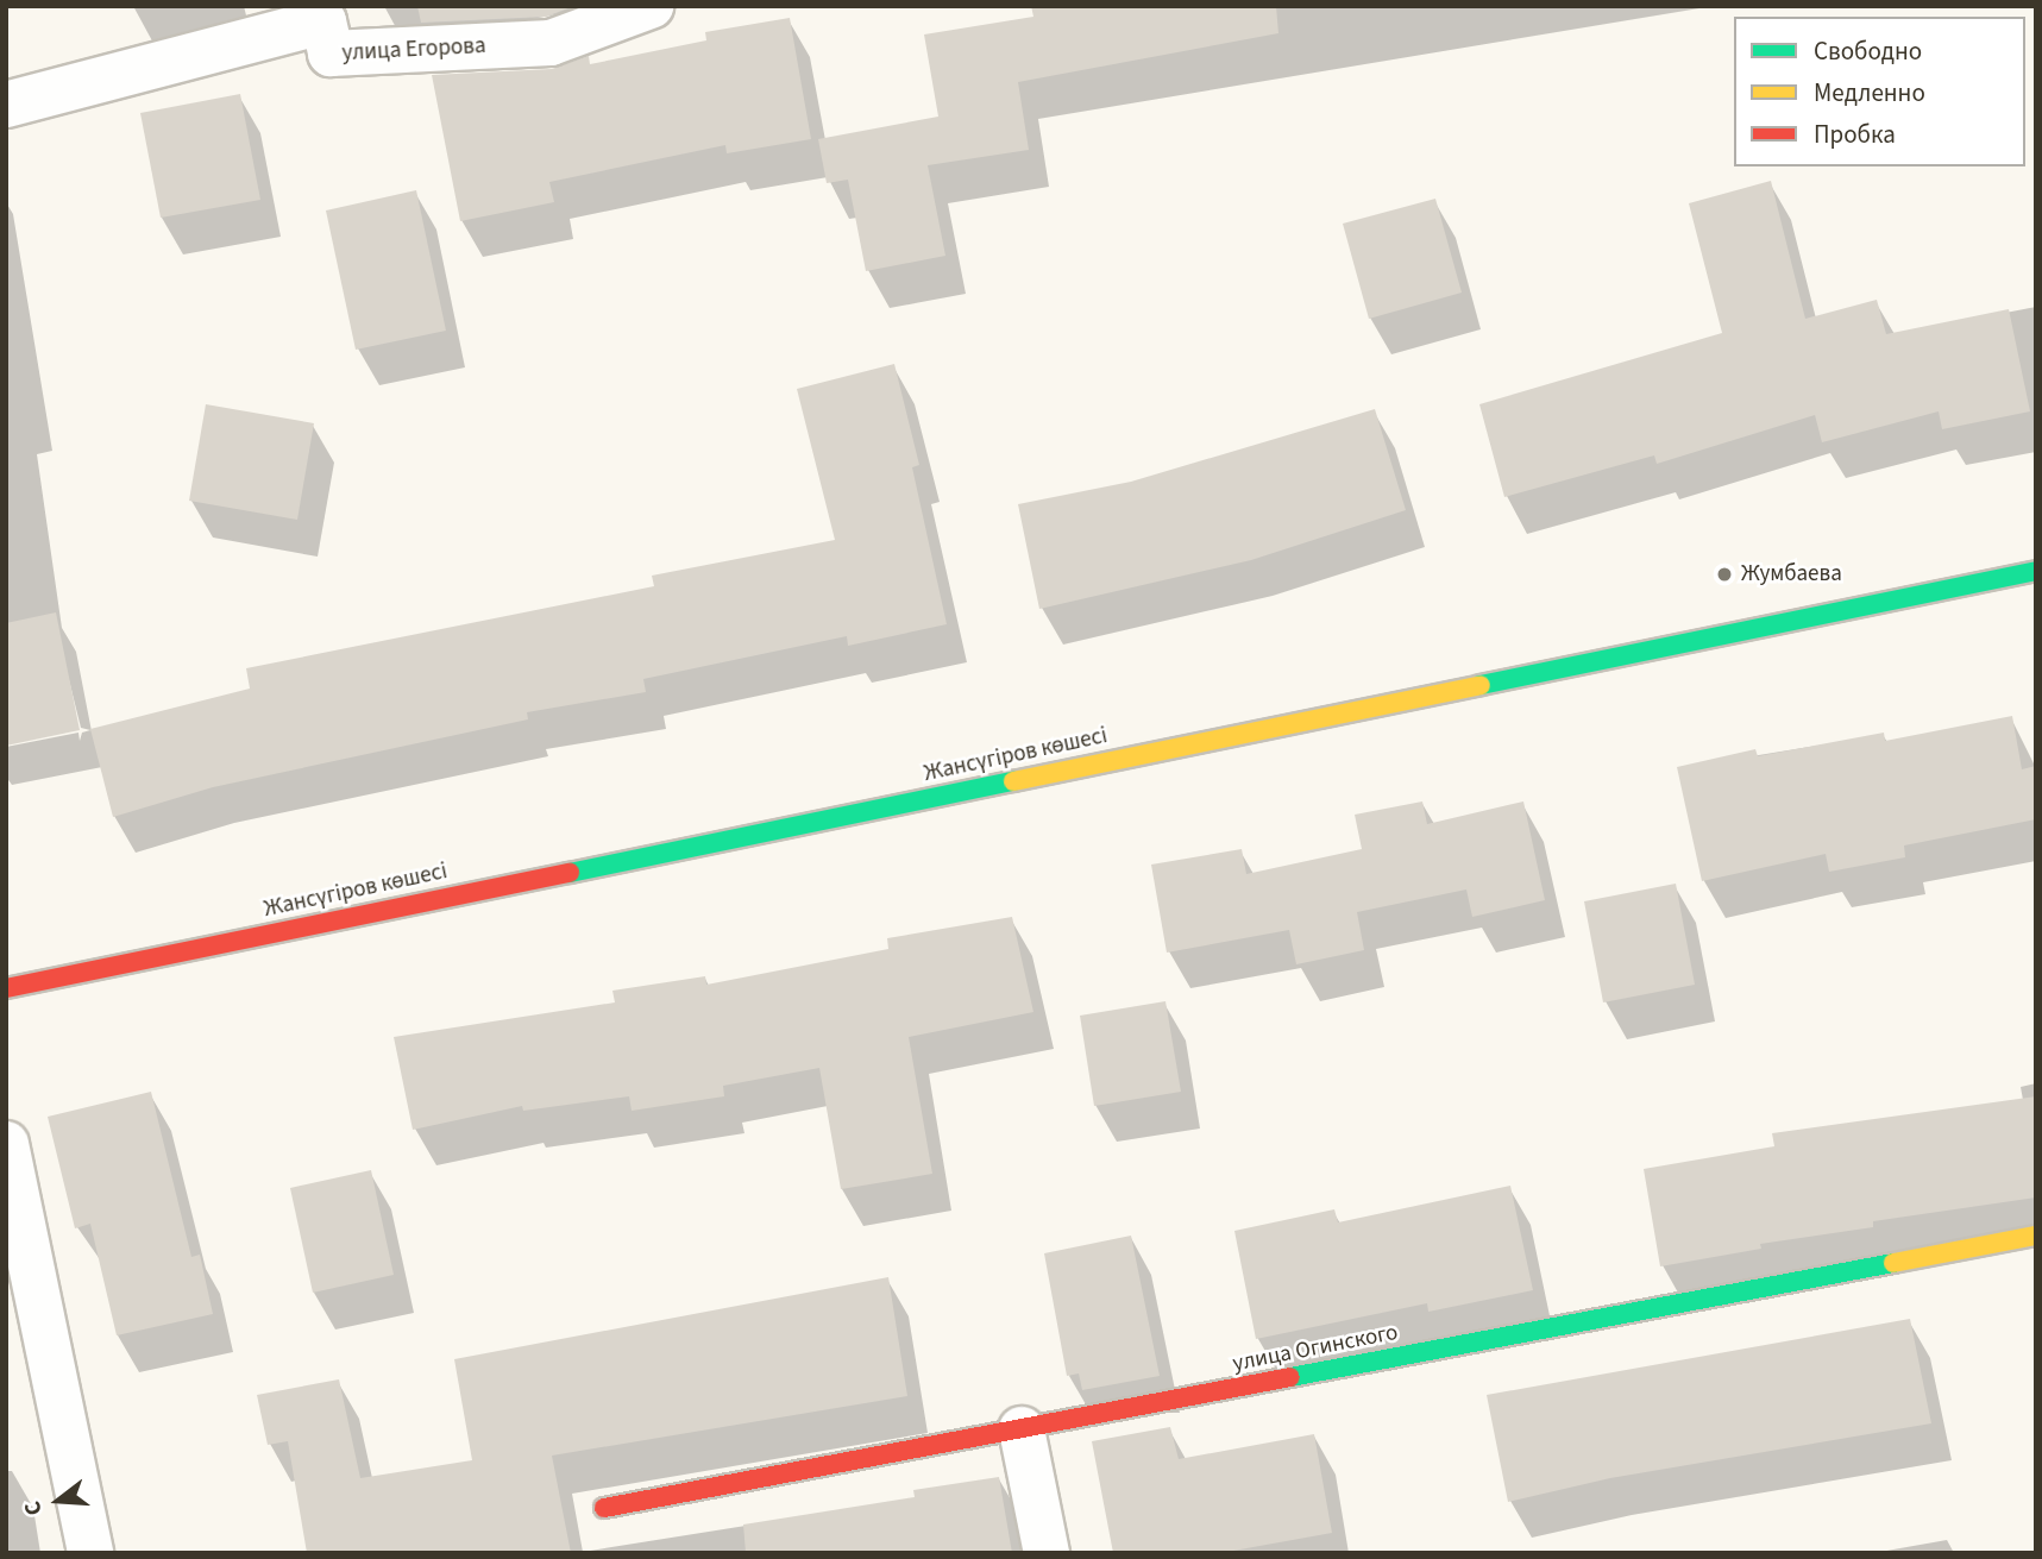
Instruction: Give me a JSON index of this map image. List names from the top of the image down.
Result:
{
  "streets": {
    "main road": ["Жансүгіров көшесі", "улица Огинского"],
    "street": ["улица Егорова"]
  },
  "places": ["Жумбаева"],
  "legend": ["Свободно", "Медленно", "Пробка"],
  "north": "left"
}
